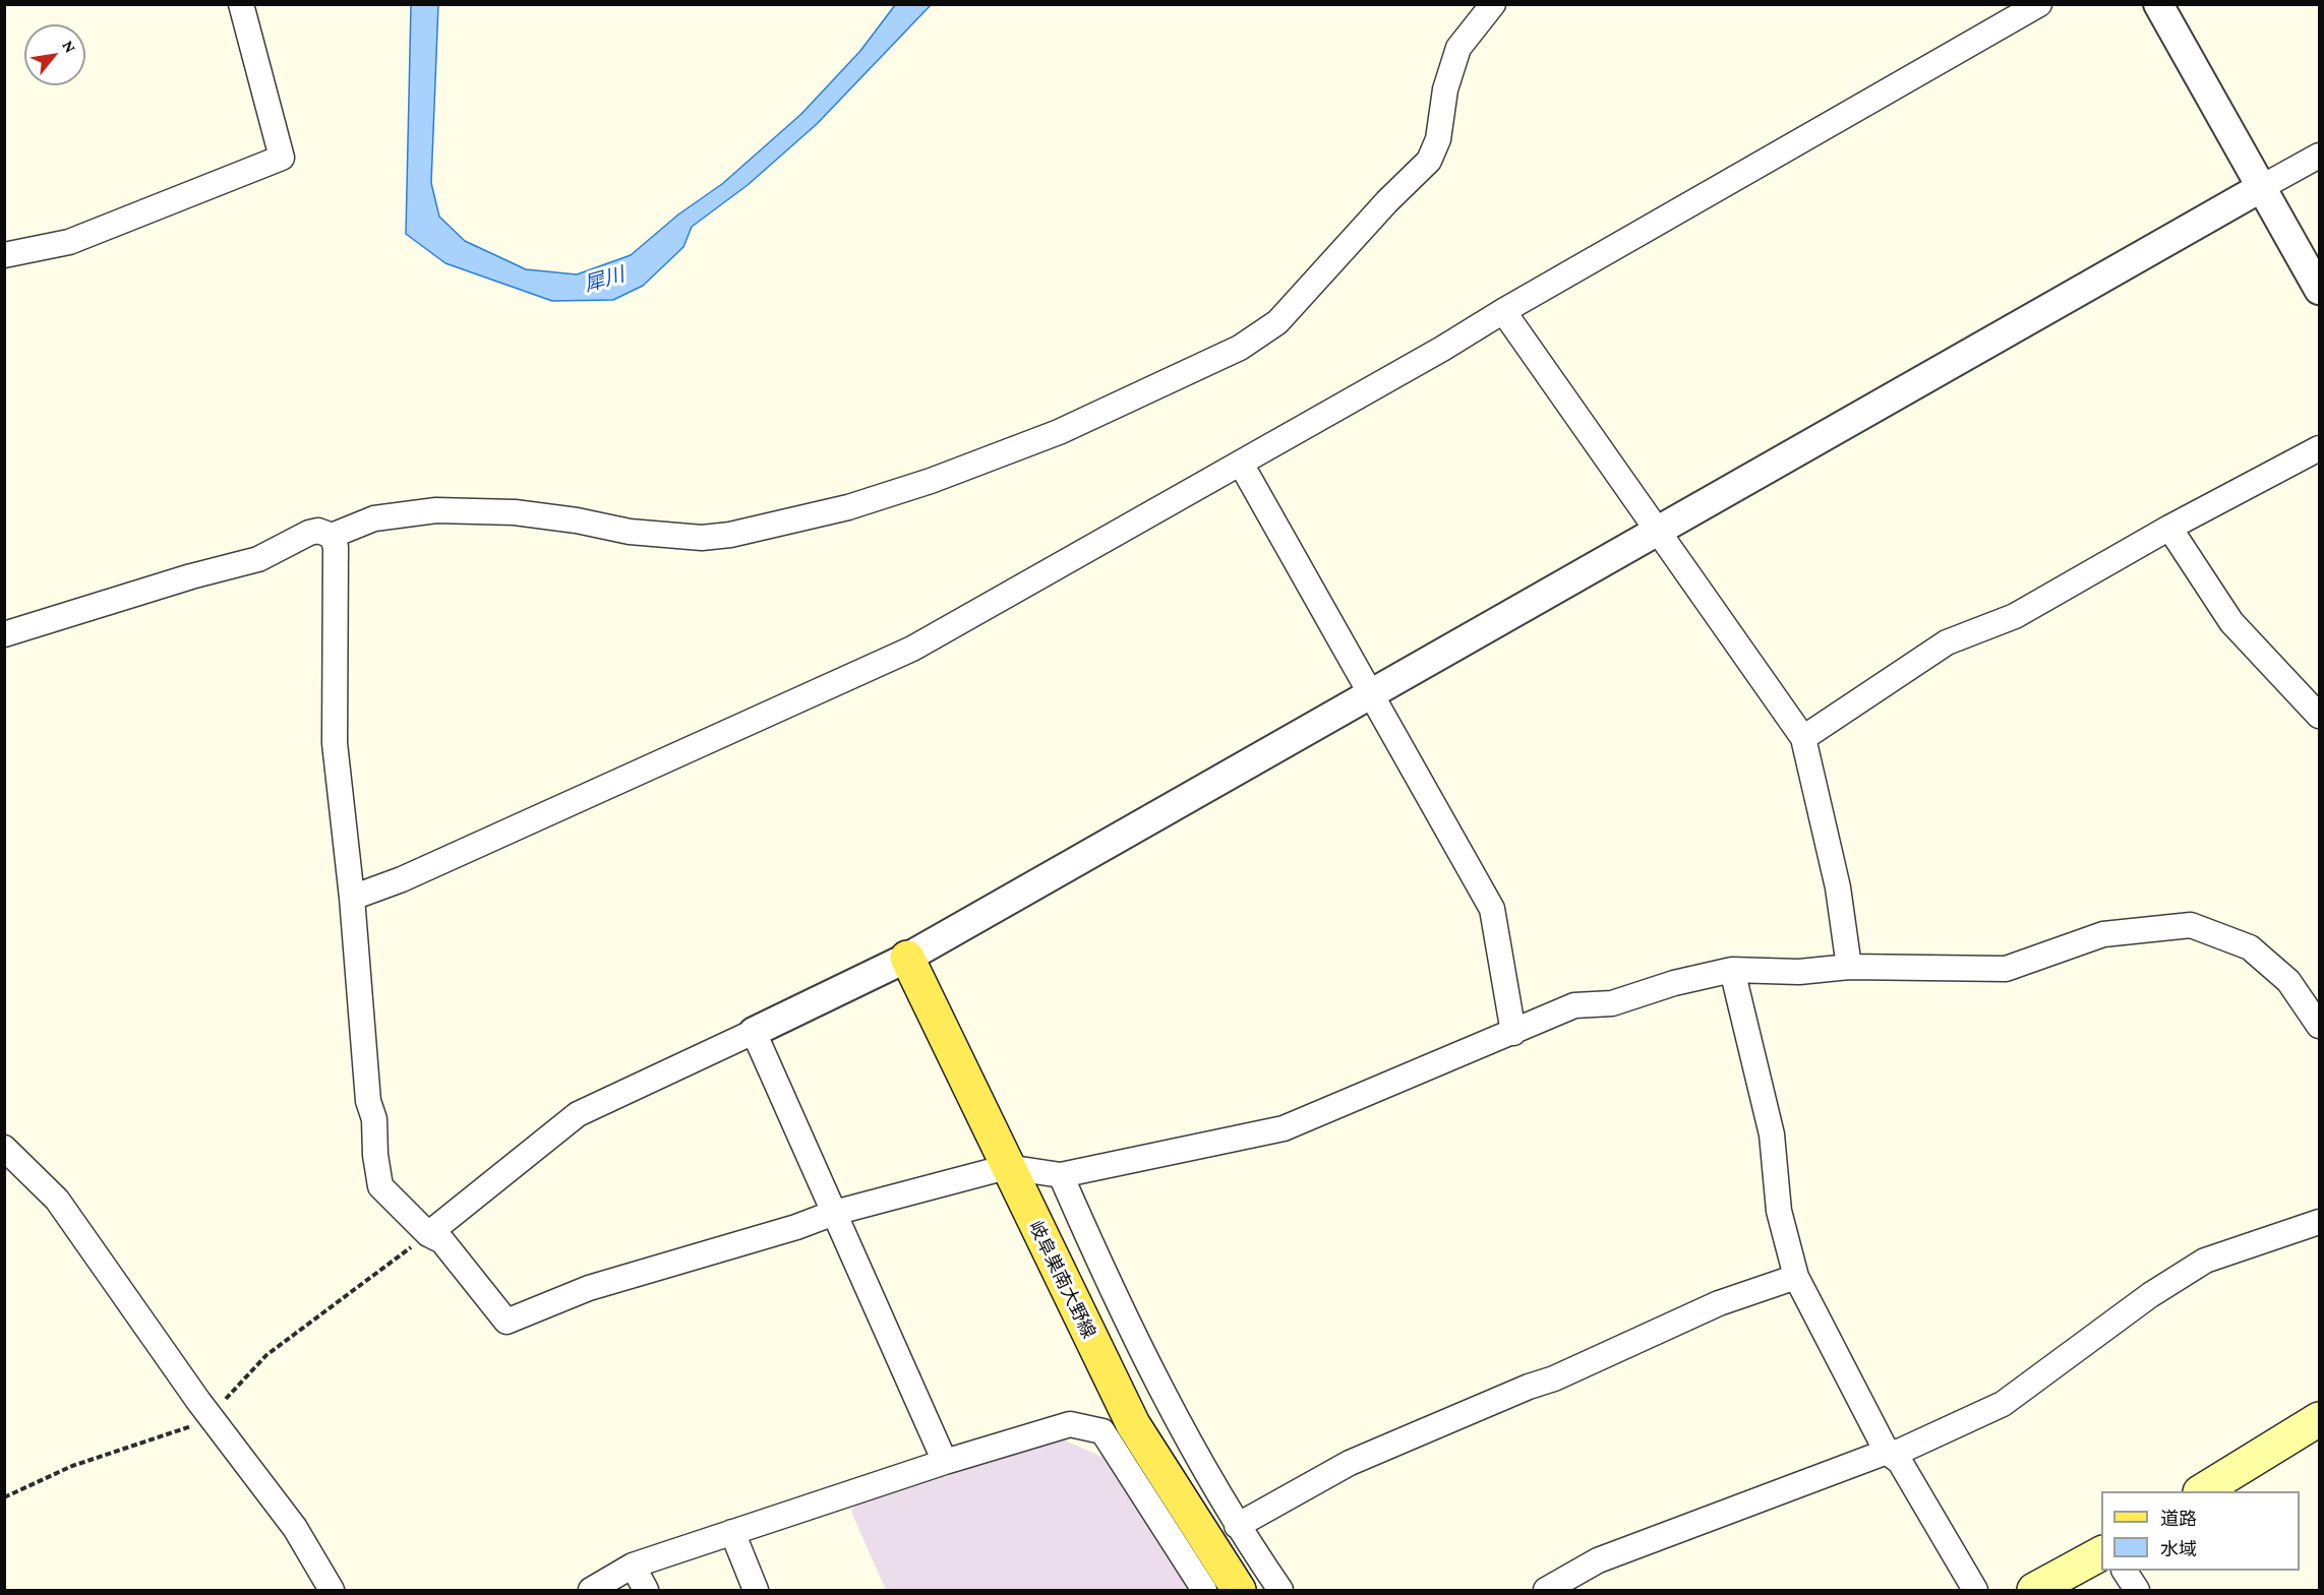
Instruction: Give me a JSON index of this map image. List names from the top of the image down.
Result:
{
  "streets": {
    "main road": ["岐阜巣南大野線"]
  },
  "water": ["犀川"],
  "legend": ["道路", "水域"],
  "north": "top right"
}
